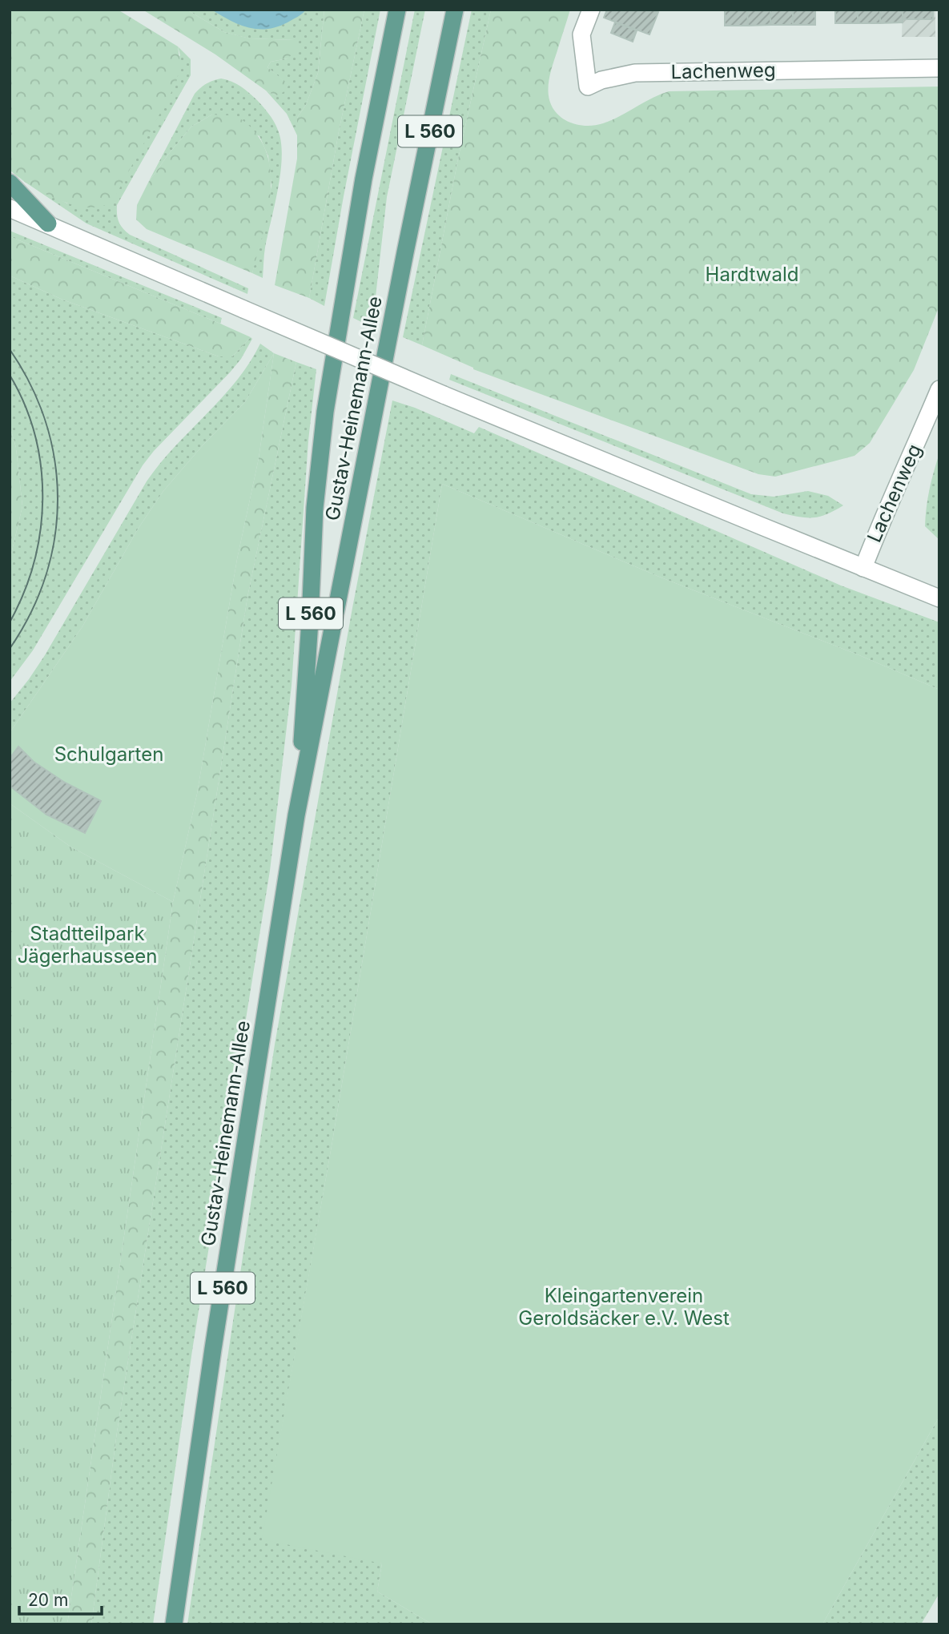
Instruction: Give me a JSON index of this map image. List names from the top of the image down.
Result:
{
  "streets": {
    "main road": ["L 560", "Gustav-Heinemann-Allee"],
    "street": ["Lachenweg"]
  },
  "parks": [
    "Hardtwald",
    "Schulgarten",
    "Stadtteilpark Jägerhausseen",
    "Kleingartenverein Geroldsäcker e.V. West"
  ],
  "scale_bar": "20 m"
}
